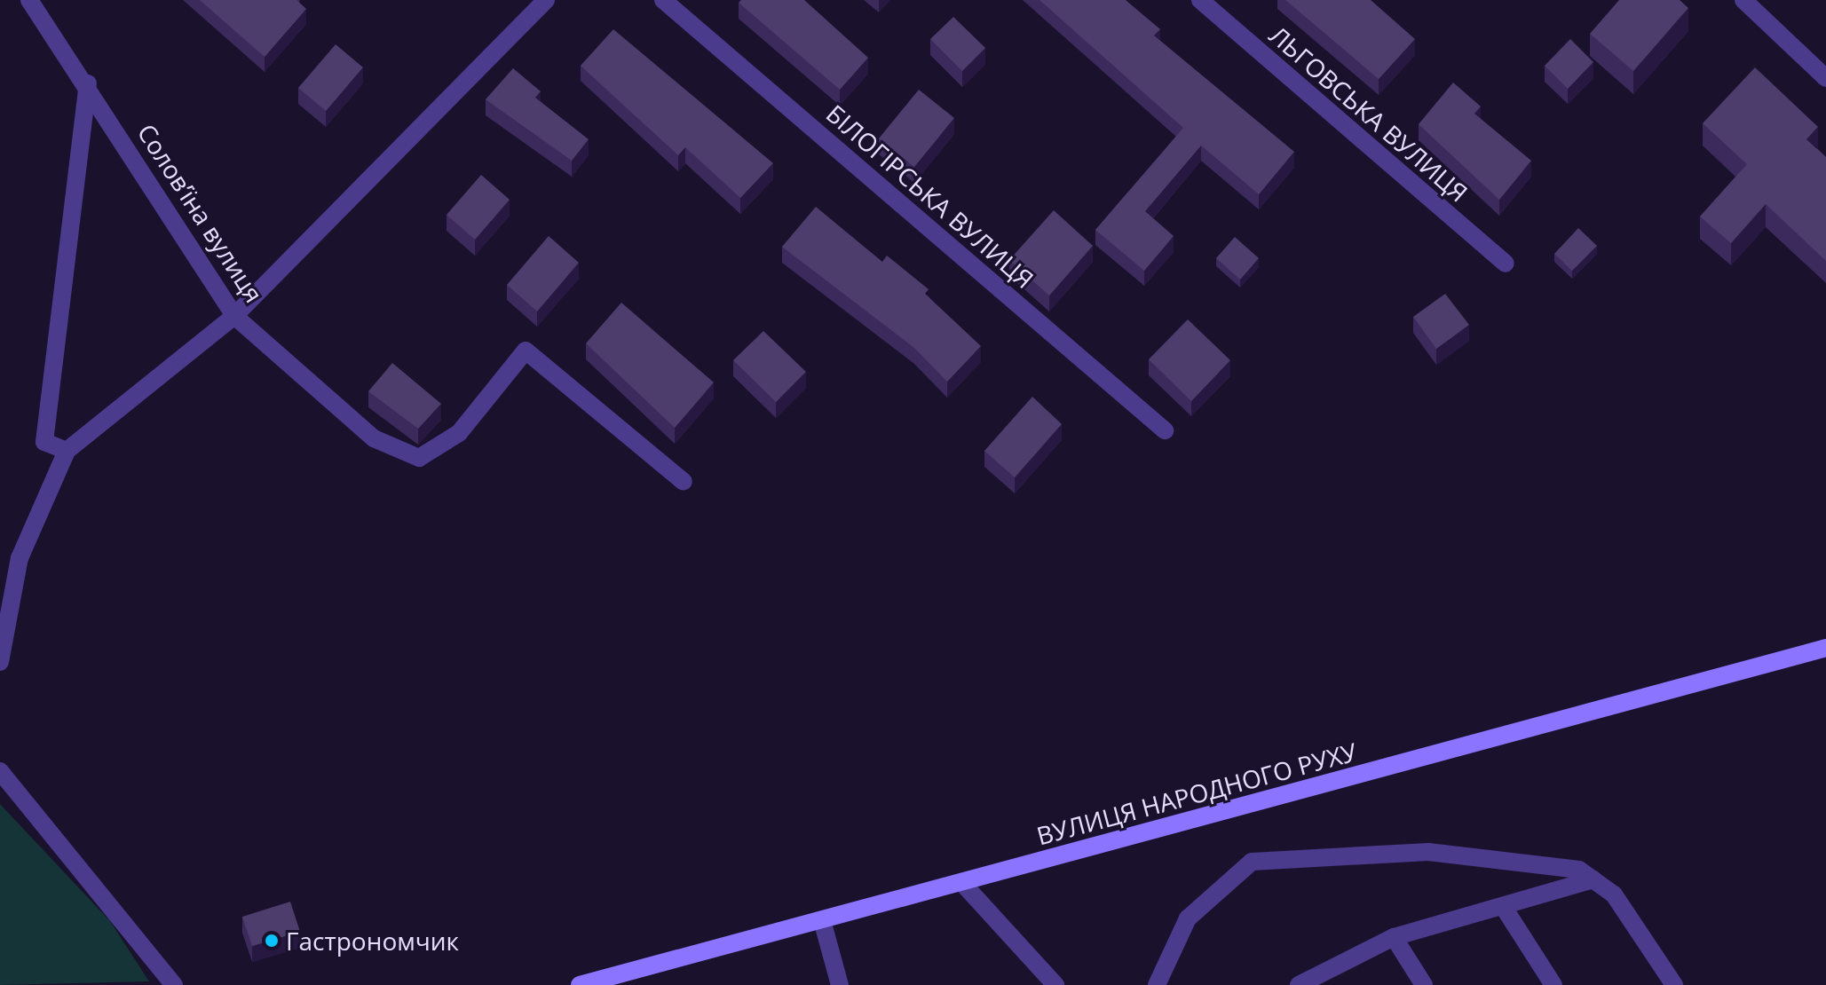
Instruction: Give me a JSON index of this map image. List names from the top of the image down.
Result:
{
  "streets": {
    "main road": ["ВУЛИЦЯ НАРОДНОГО РУХУ"],
    "street": ["ЛЬГОВСЬКА ВУЛИЦЯ", "БІЛОГІРСЬКА ВУЛИЦЯ", "Соловʼїна вулиця"]
  },
  "places": ["Гастрономчик"]
}
